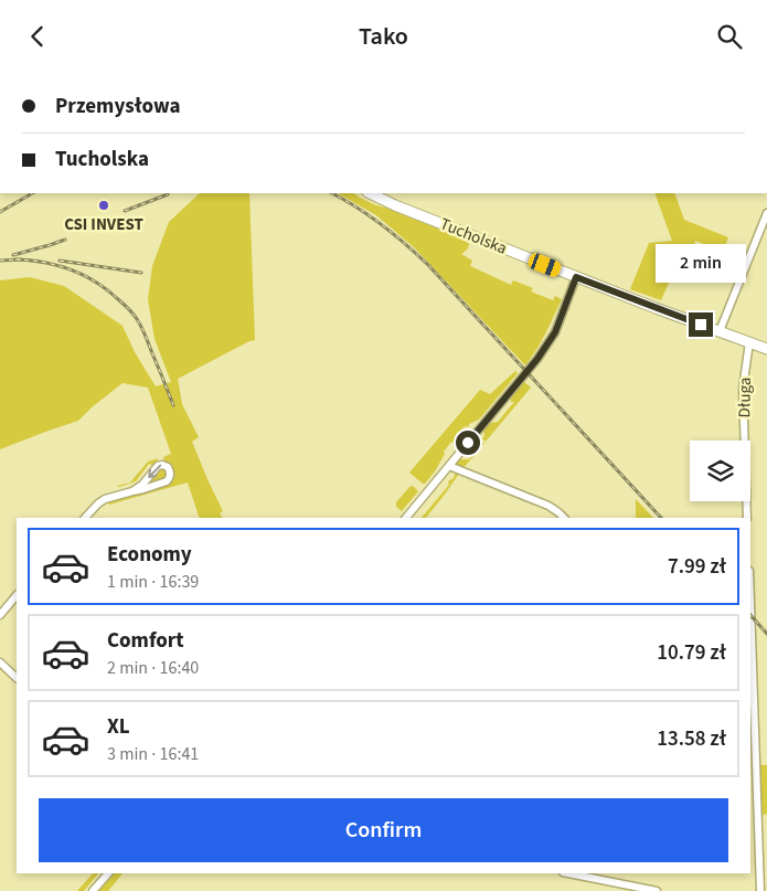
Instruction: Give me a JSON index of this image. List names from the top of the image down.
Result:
{
  "streets": {
    "main road": ["Tucholska"],
    "street": ["Długa"]
  },
  "crossings": [
    ["Tucholska", "Długa"]
  ],
  "places": ["CSI INVEST"],
  "page": {
    "header": "Tako",
    "banner": ["Przemysłowa", "Tucholska"],
    "bubble": "2 min",
    "list": [
      {
        "name": "Economy",
        "note": "1 min · 16:39",
        "value": "7.99 zł"
      },
      {
        "name": "Comfort",
        "note": "2 min · 16:40",
        "value": "10.79 zł"
      },
      {
        "name": "XL",
        "note": "3 min · 16:41",
        "value": "13.58 zł"
      }
    ],
    "buttons": "Confirm"
  }
}
